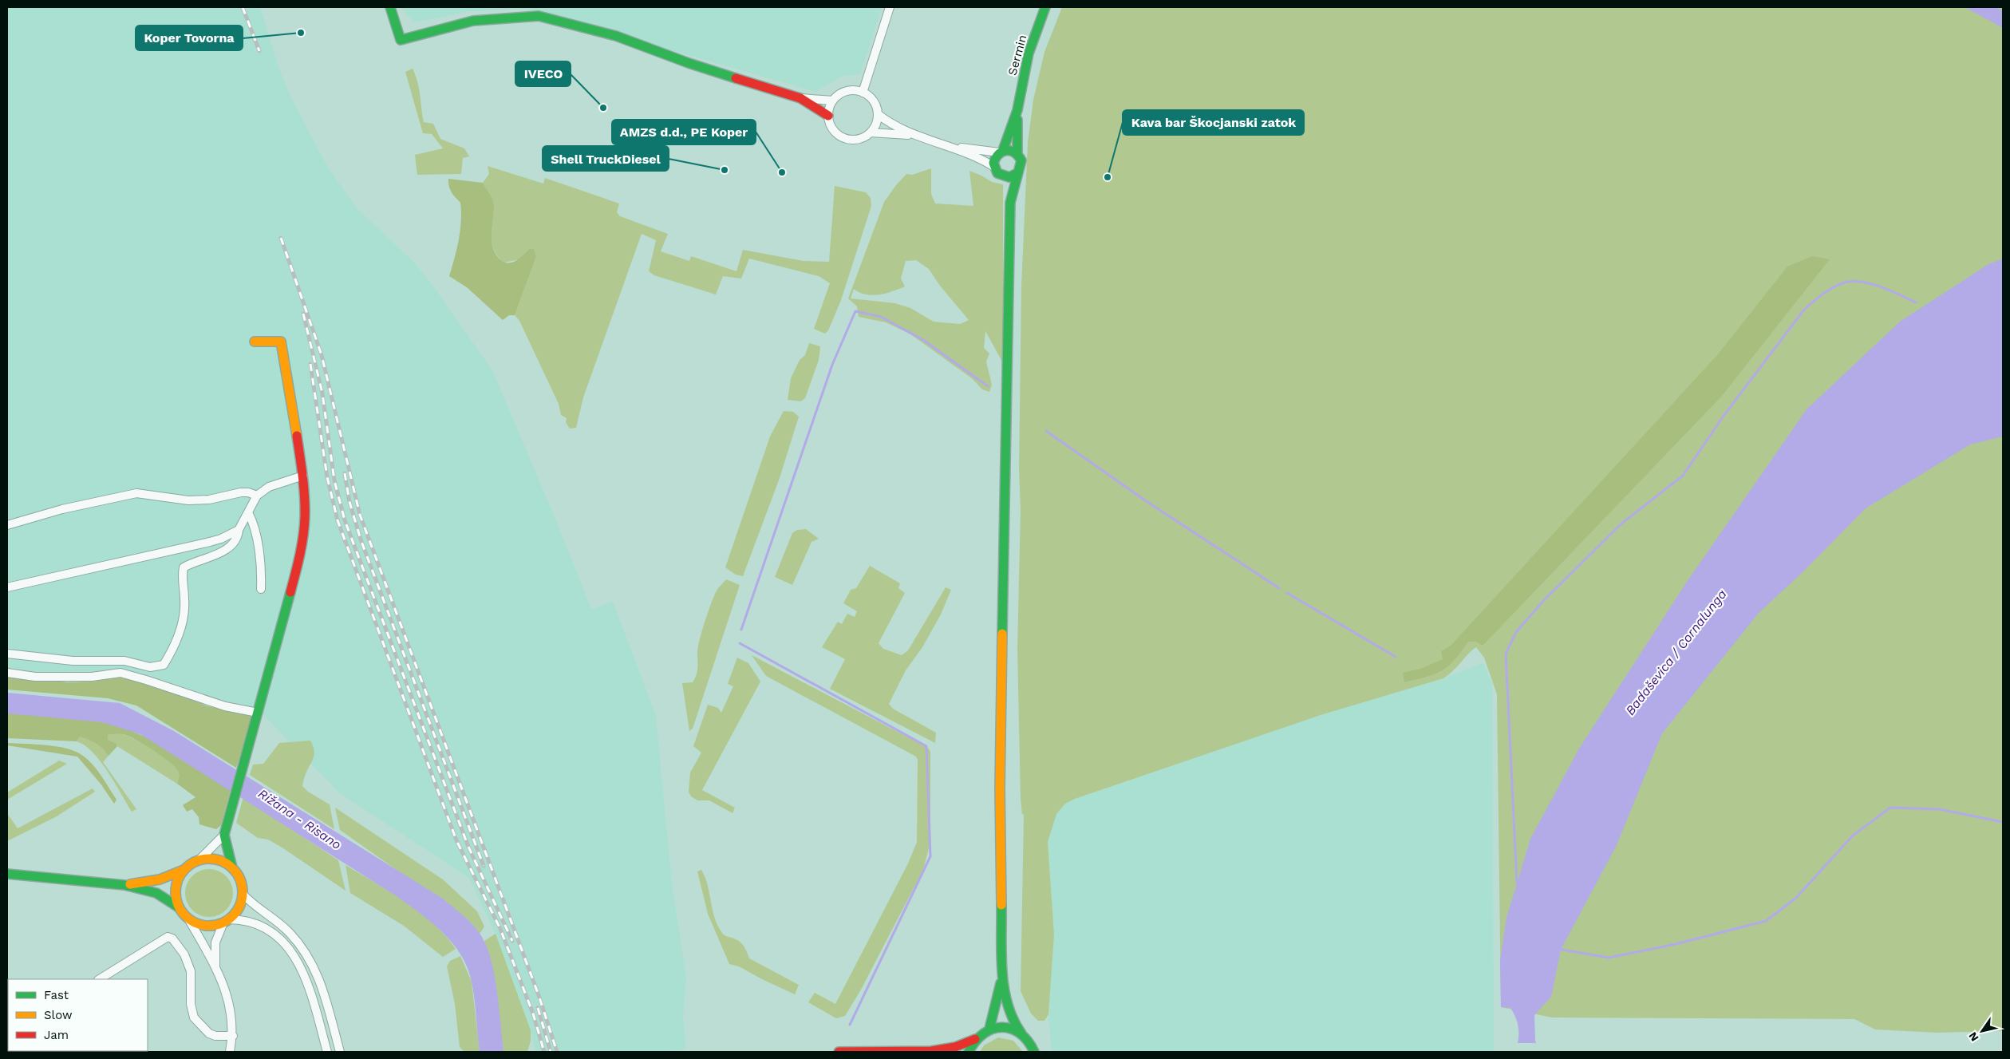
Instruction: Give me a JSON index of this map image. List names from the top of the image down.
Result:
{
  "streets": {
    "main road": ["Sermin"]
  },
  "water": ["Badaševica / Cornalunga", "Rižana - Risano"],
  "places": [
    "Koper Tovorna",
    "IVECO",
    "Shell TruckDiesel",
    "AMZS d.d., PE Koper",
    "Kava bar Škocjanski zatok"
  ],
  "legend": ["Fast", "Slow", "Jam"],
  "north": "bottom left"
}
